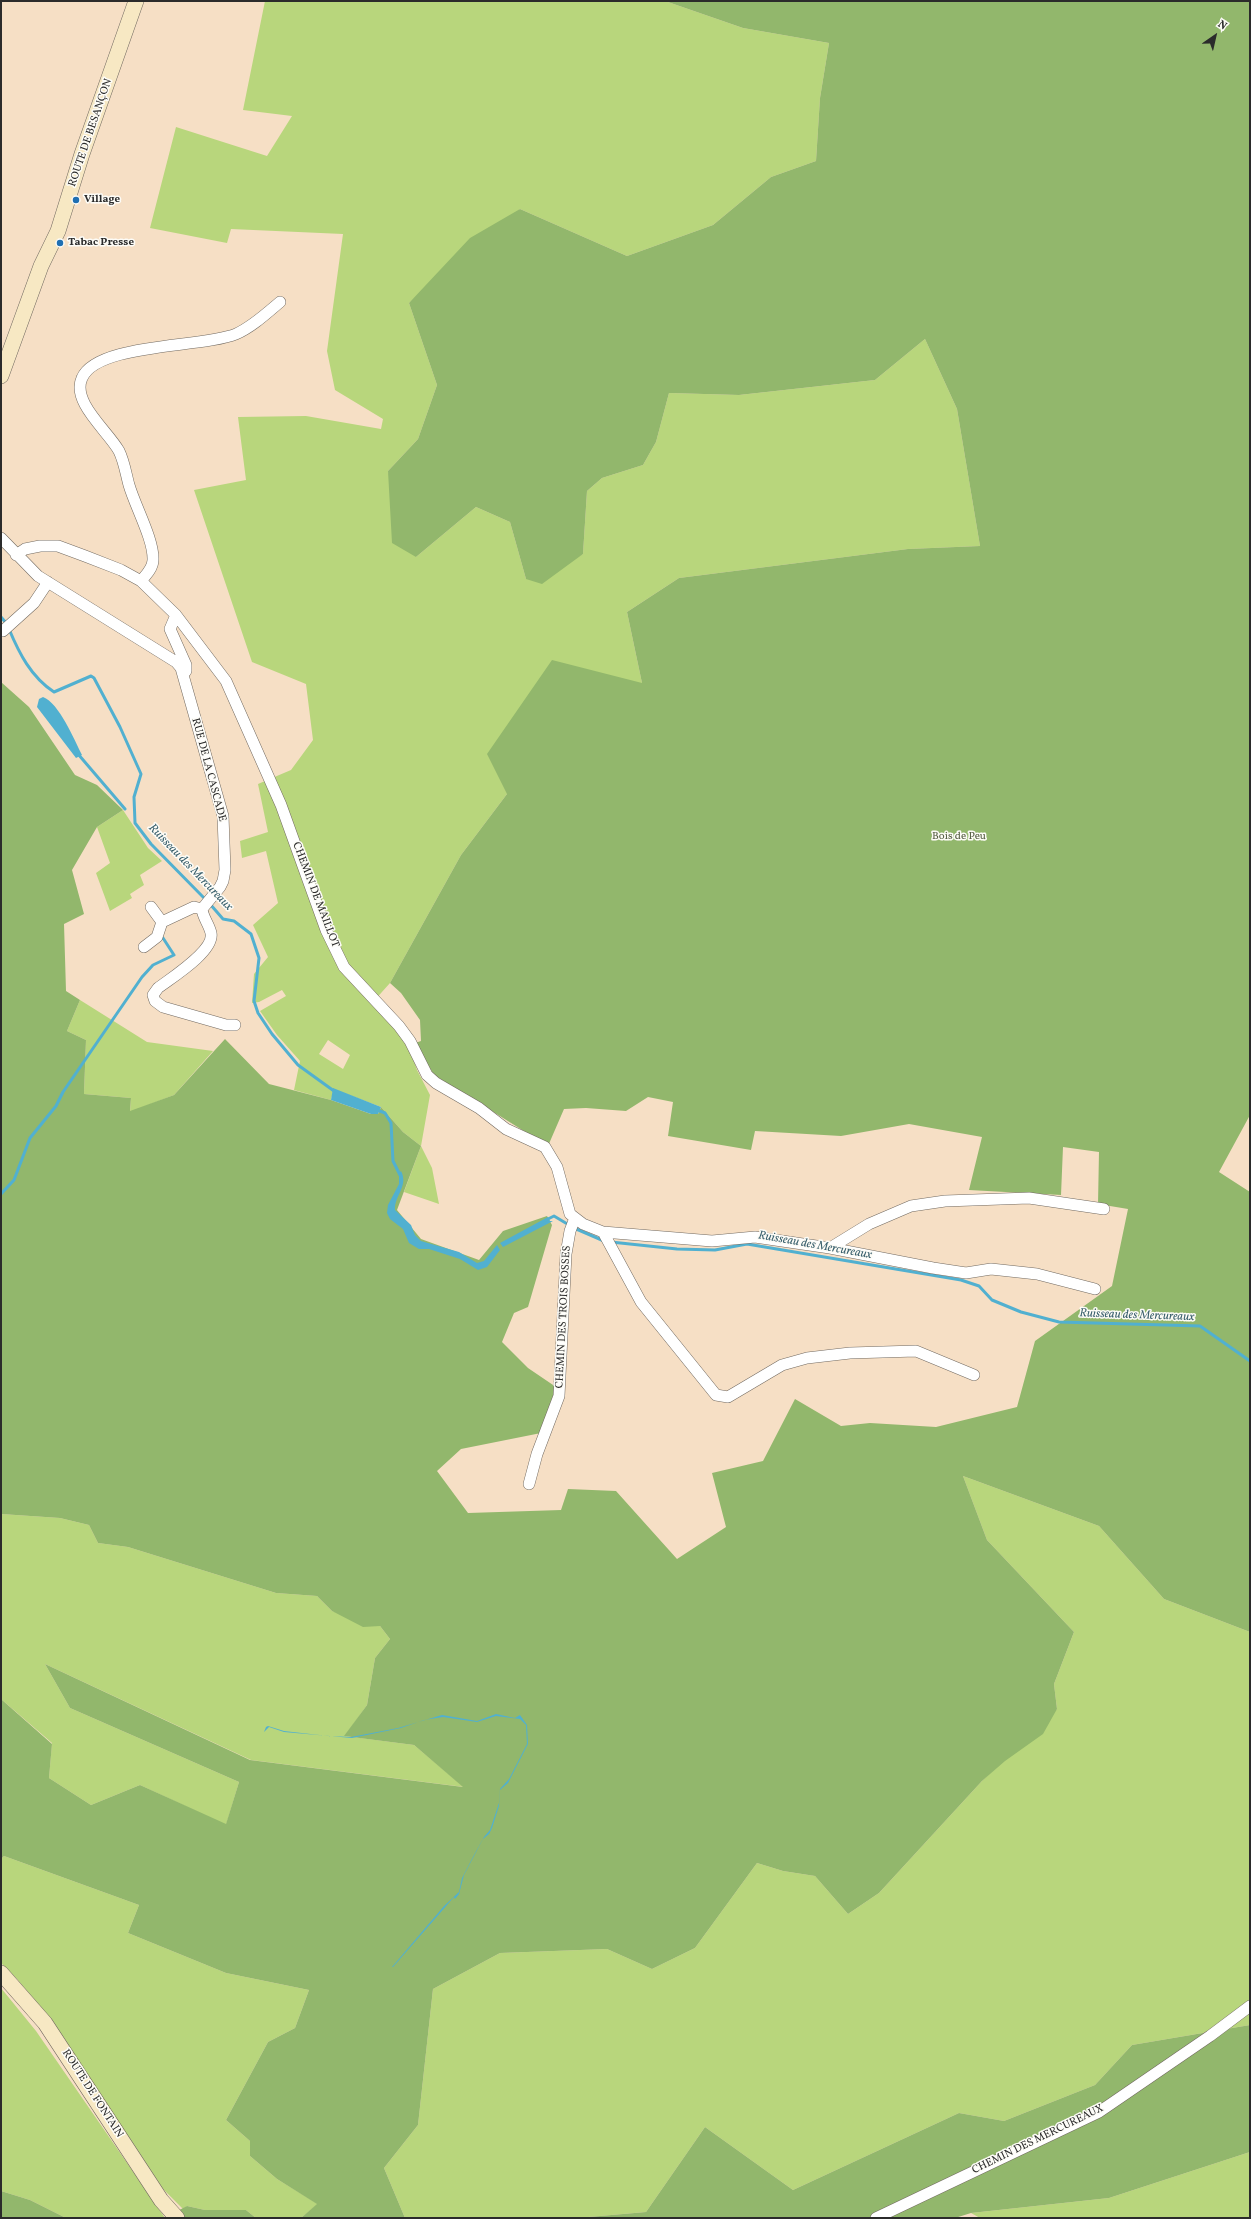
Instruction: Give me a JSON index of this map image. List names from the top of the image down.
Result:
{
  "streets": {
    "street": [
      "ROUTE DE BESANÇON",
      "RUE DE LA CASCADE",
      "CHEMIN DE MAILLOT",
      "CHEMIN DES TROIS BOSSES",
      "ROUTE DE FONTAIN",
      "CHEMIN DES MERCUREAUX"
    ]
  },
  "crossings": [
    ["RUE DE LA CASCADE", "CHEMIN DE MAILLOT"],
    ["CHEMIN DE MAILLOT", "CHEMIN DES TROIS BOSSES"]
  ],
  "water": ["Ruisseau des Mercureaux"],
  "parks": ["Bois de Peu"],
  "places": ["Village", "Tabac Presse"],
  "north": "top right"
}
